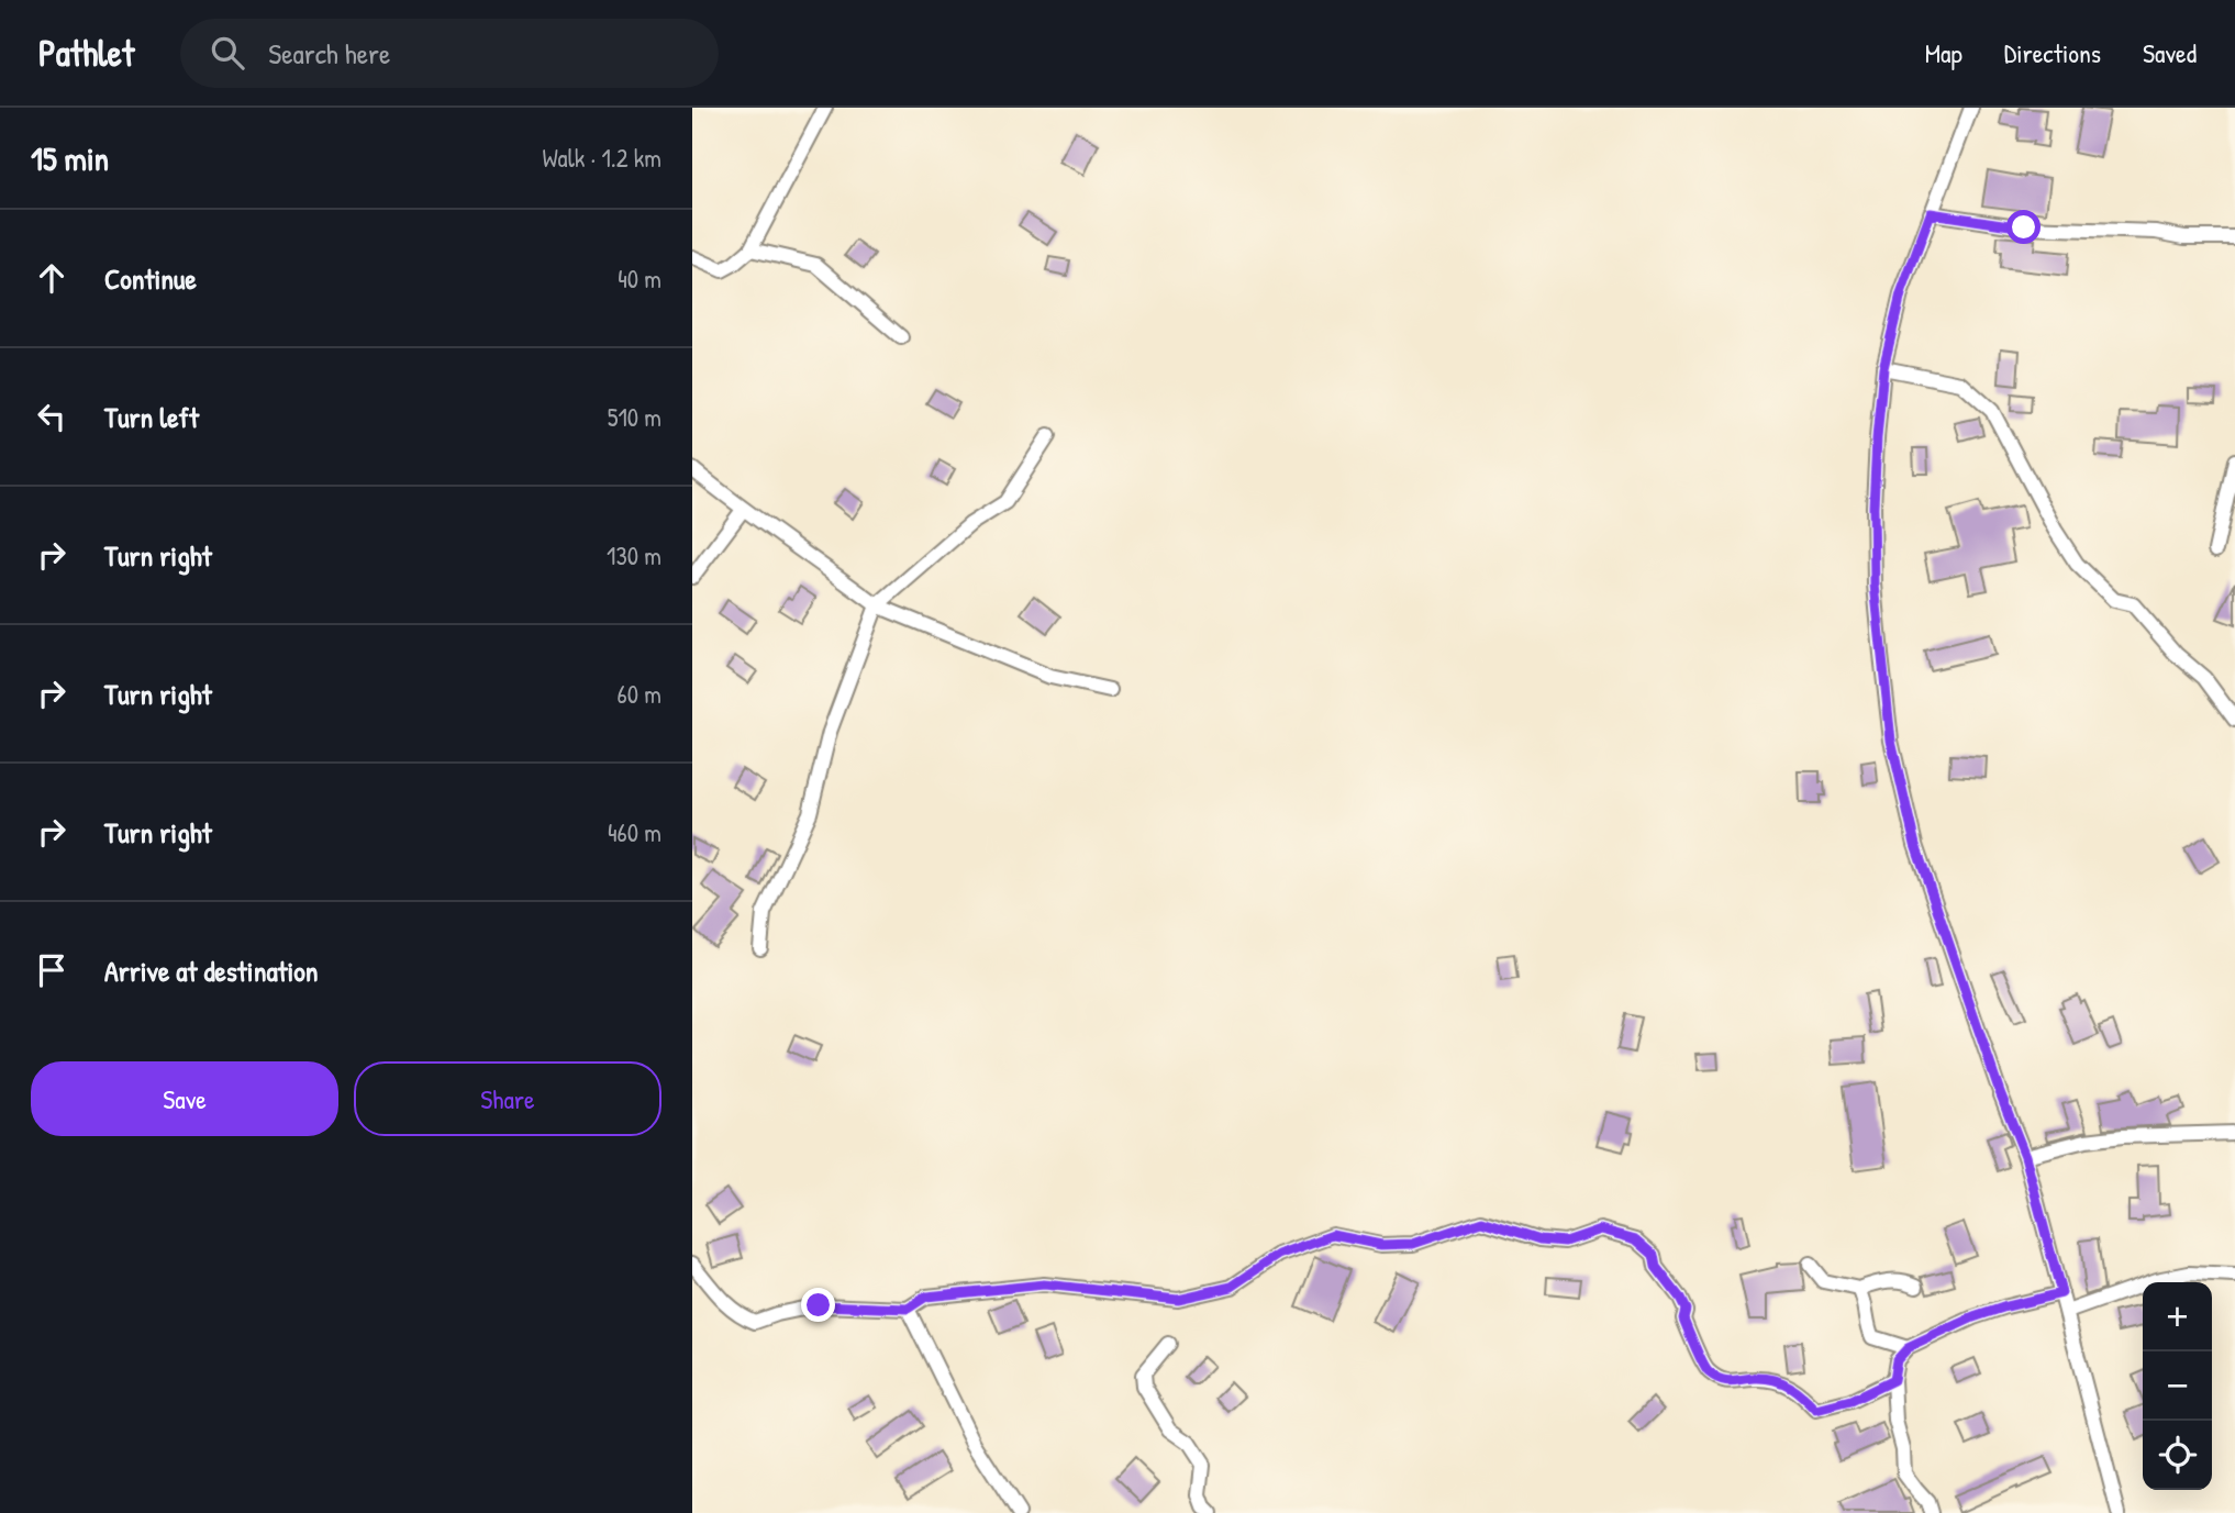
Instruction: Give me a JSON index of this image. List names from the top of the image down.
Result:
{
  "page": {
    "header": "Pathlet",
    "search": "Search here",
    "nav": ["Map", "Directions", "Saved"],
    "heading": ["15 min", "Walk · 1.2 km"],
    "list": [
      ["Continue", "40 m"],
      ["Turn left", "510 m"],
      ["Turn right", "130 m"],
      ["Turn right", "60 m"],
      ["Turn right", "460 m"],
      "Arrive at destination"
    ],
    "buttons": ["Save", "Share"],
    "map_buttons": ["+", "−"]
  }
}
